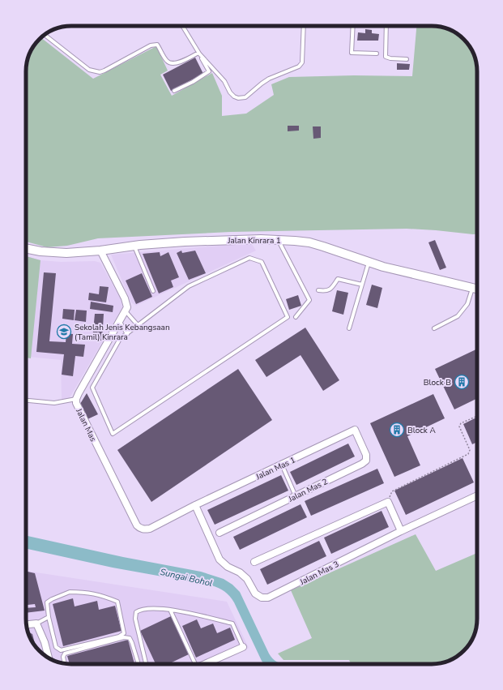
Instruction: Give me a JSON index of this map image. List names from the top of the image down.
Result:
{
  "streets": {
    "street": [
      "Jalan Kinrara 1",
      "Jalan Mas",
      "Jalan Mas 1",
      "Jalan Mas 2",
      "Jalan Mas 3"
    ]
  },
  "crossings": [
    ["Jalan Mas", "Jalan Mas 1"],
    ["Jalan Mas", "Jalan Mas 3"],
    ["Jalan Mas 1", "Jalan Mas 2"],
    ["Jalan Mas 1", "Jalan Mas 3"]
  ],
  "water": ["Sungai Bohol"],
  "places": {
    "school or university": ["Sekolah Jenis Kebangsaan (Tamil) Kinrara"],
    "building": ["Block B", "Block A"]
  }
}
